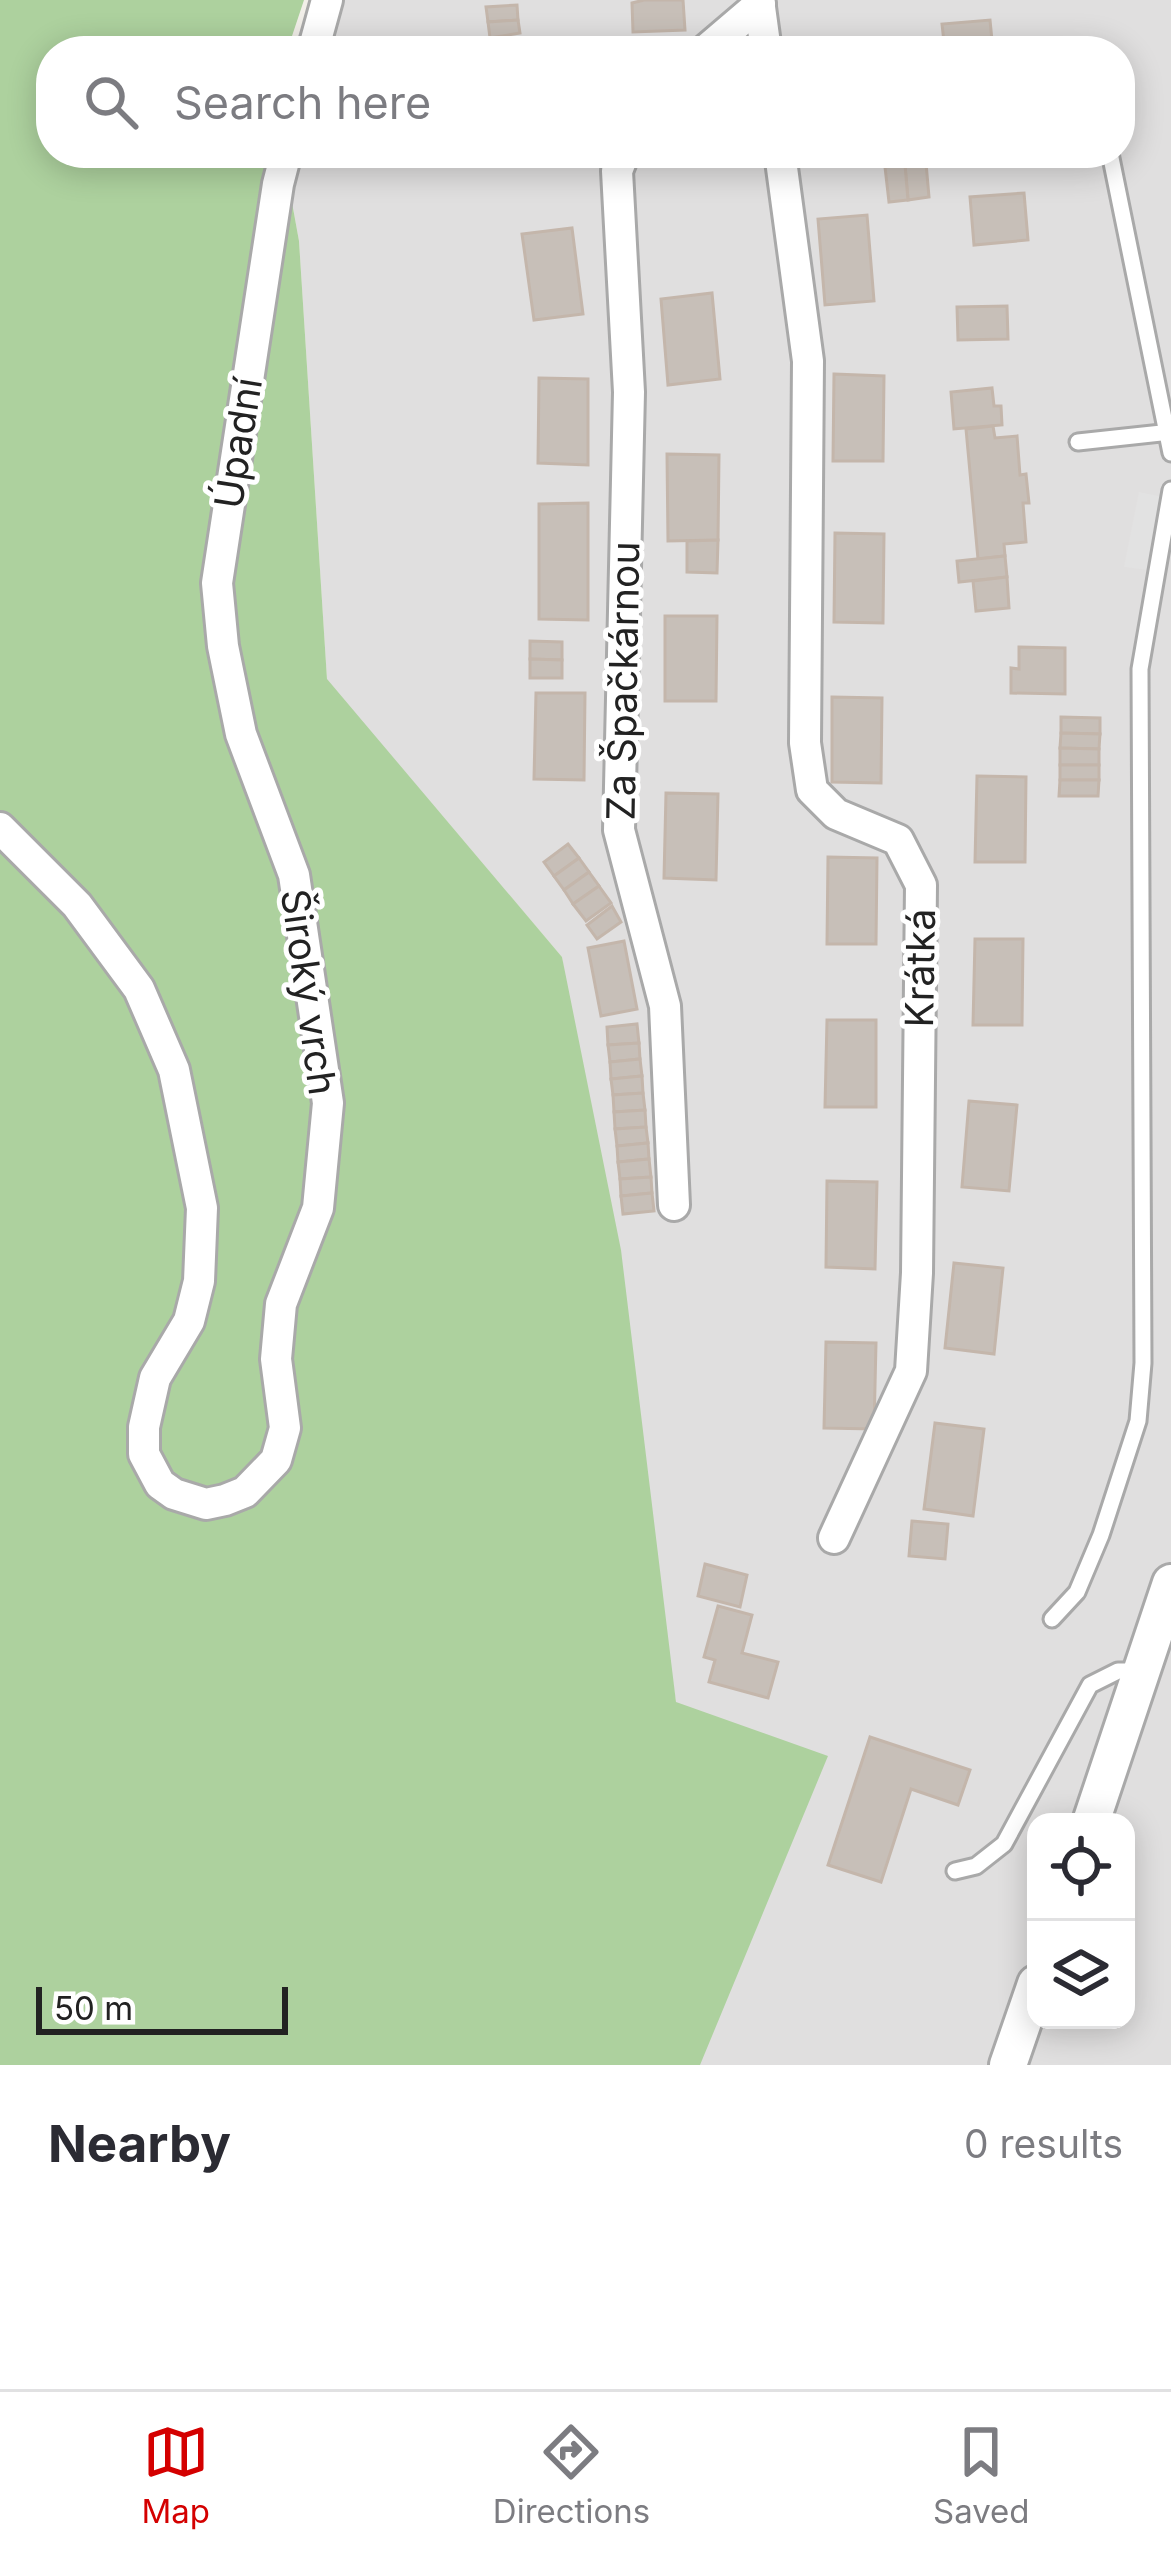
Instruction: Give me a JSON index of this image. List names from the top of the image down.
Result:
{
  "streets": {
    "street": [
      "Úpadní",
      "Za Špačkárnou",
      "Krátká",
      "Široký vrch"
    ]
  },
  "crossings": [
    ["Úpadní", "Široký vrch"]
  ],
  "scale_bar": "50 m",
  "page": {
    "search": "Search here",
    "scale": "50 m",
    "heading": ["Nearby", "0 results"],
    "nav": ["Map", "Directions", "Saved"]
  }
}
